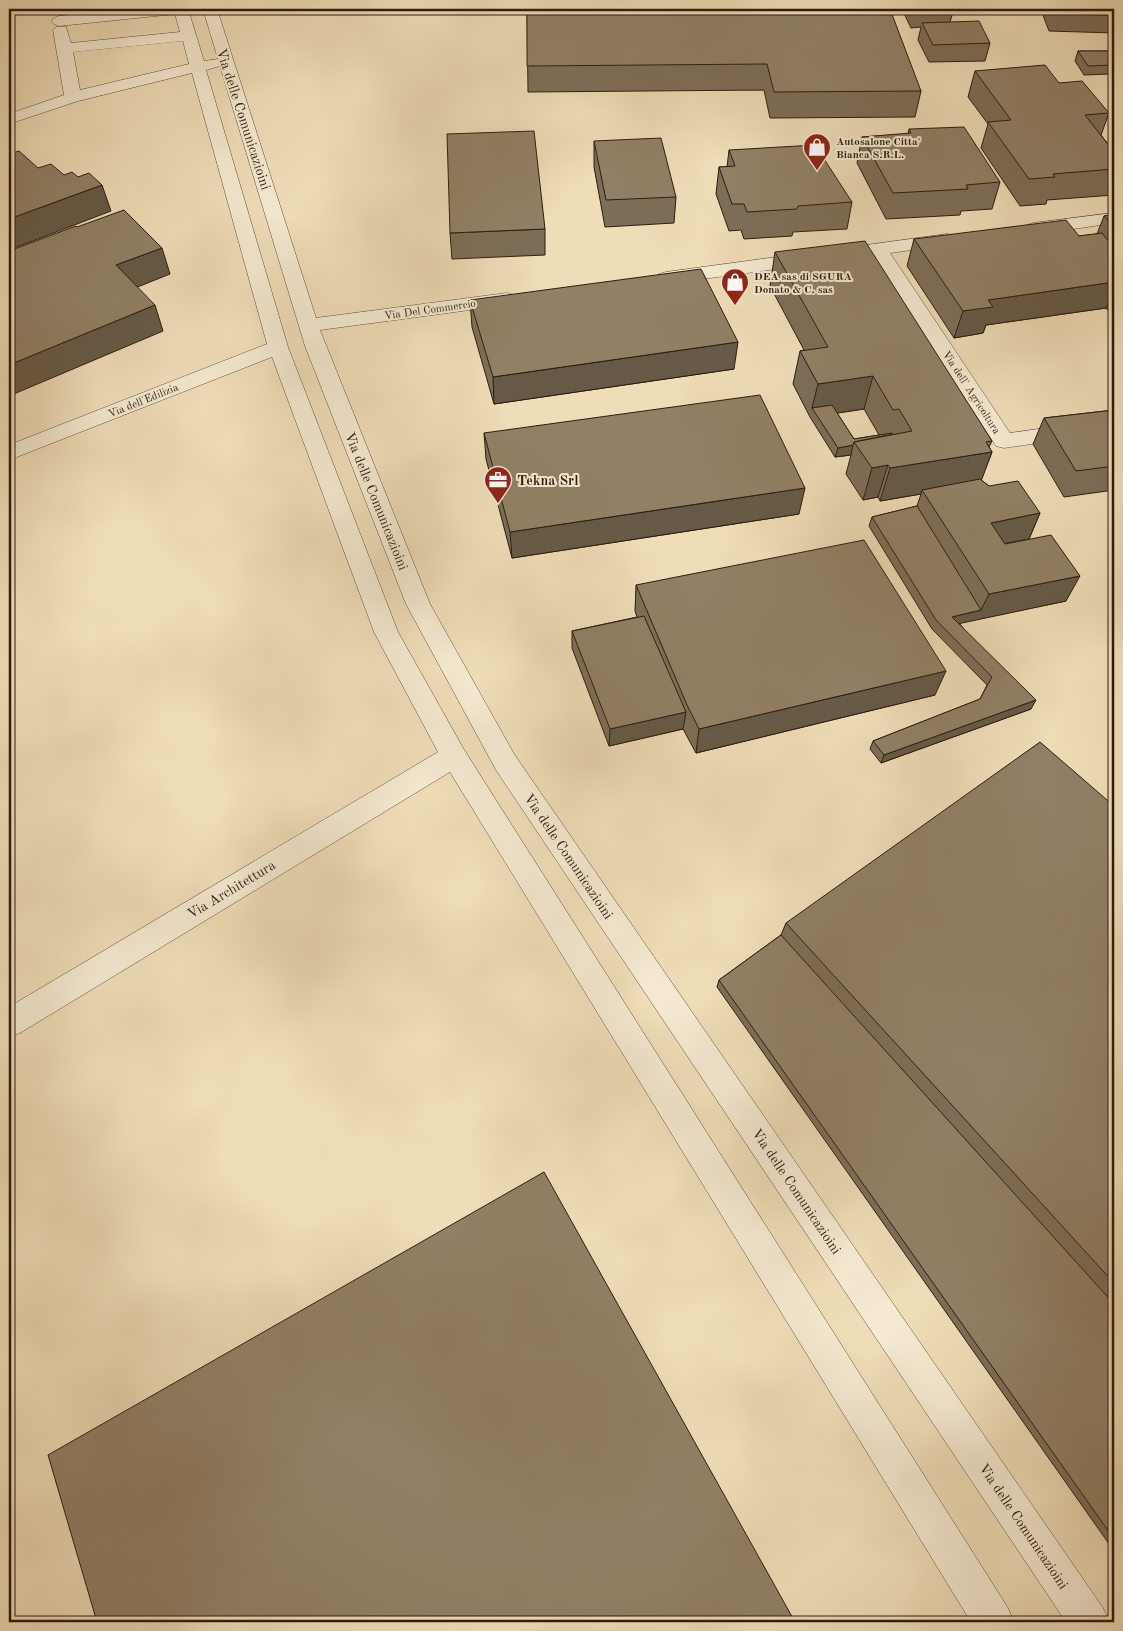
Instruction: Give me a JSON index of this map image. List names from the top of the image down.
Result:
{
  "streets": {
    "street": [
      "Via delle Comunicazioini",
      "Via Del Commercio",
      "Via dell' Agricoltura",
      "Via dell'Edilizia",
      "Via Architettura"
    ]
  },
  "crossings": [
    ["Via delle Comunicazioini", "Via Del Commercio"],
    ["Via delle Comunicazioini", "Via dell'Edilizia"],
    ["Via delle Comunicazioini", "Via Architettura"]
  ],
  "places": {
    "shop": ["Autosalone Citta' Bianca S.R.L.", "DEA sas di SGURA Donato & C. sas"],
    "office": ["Tekna Srl"]
  }
}
